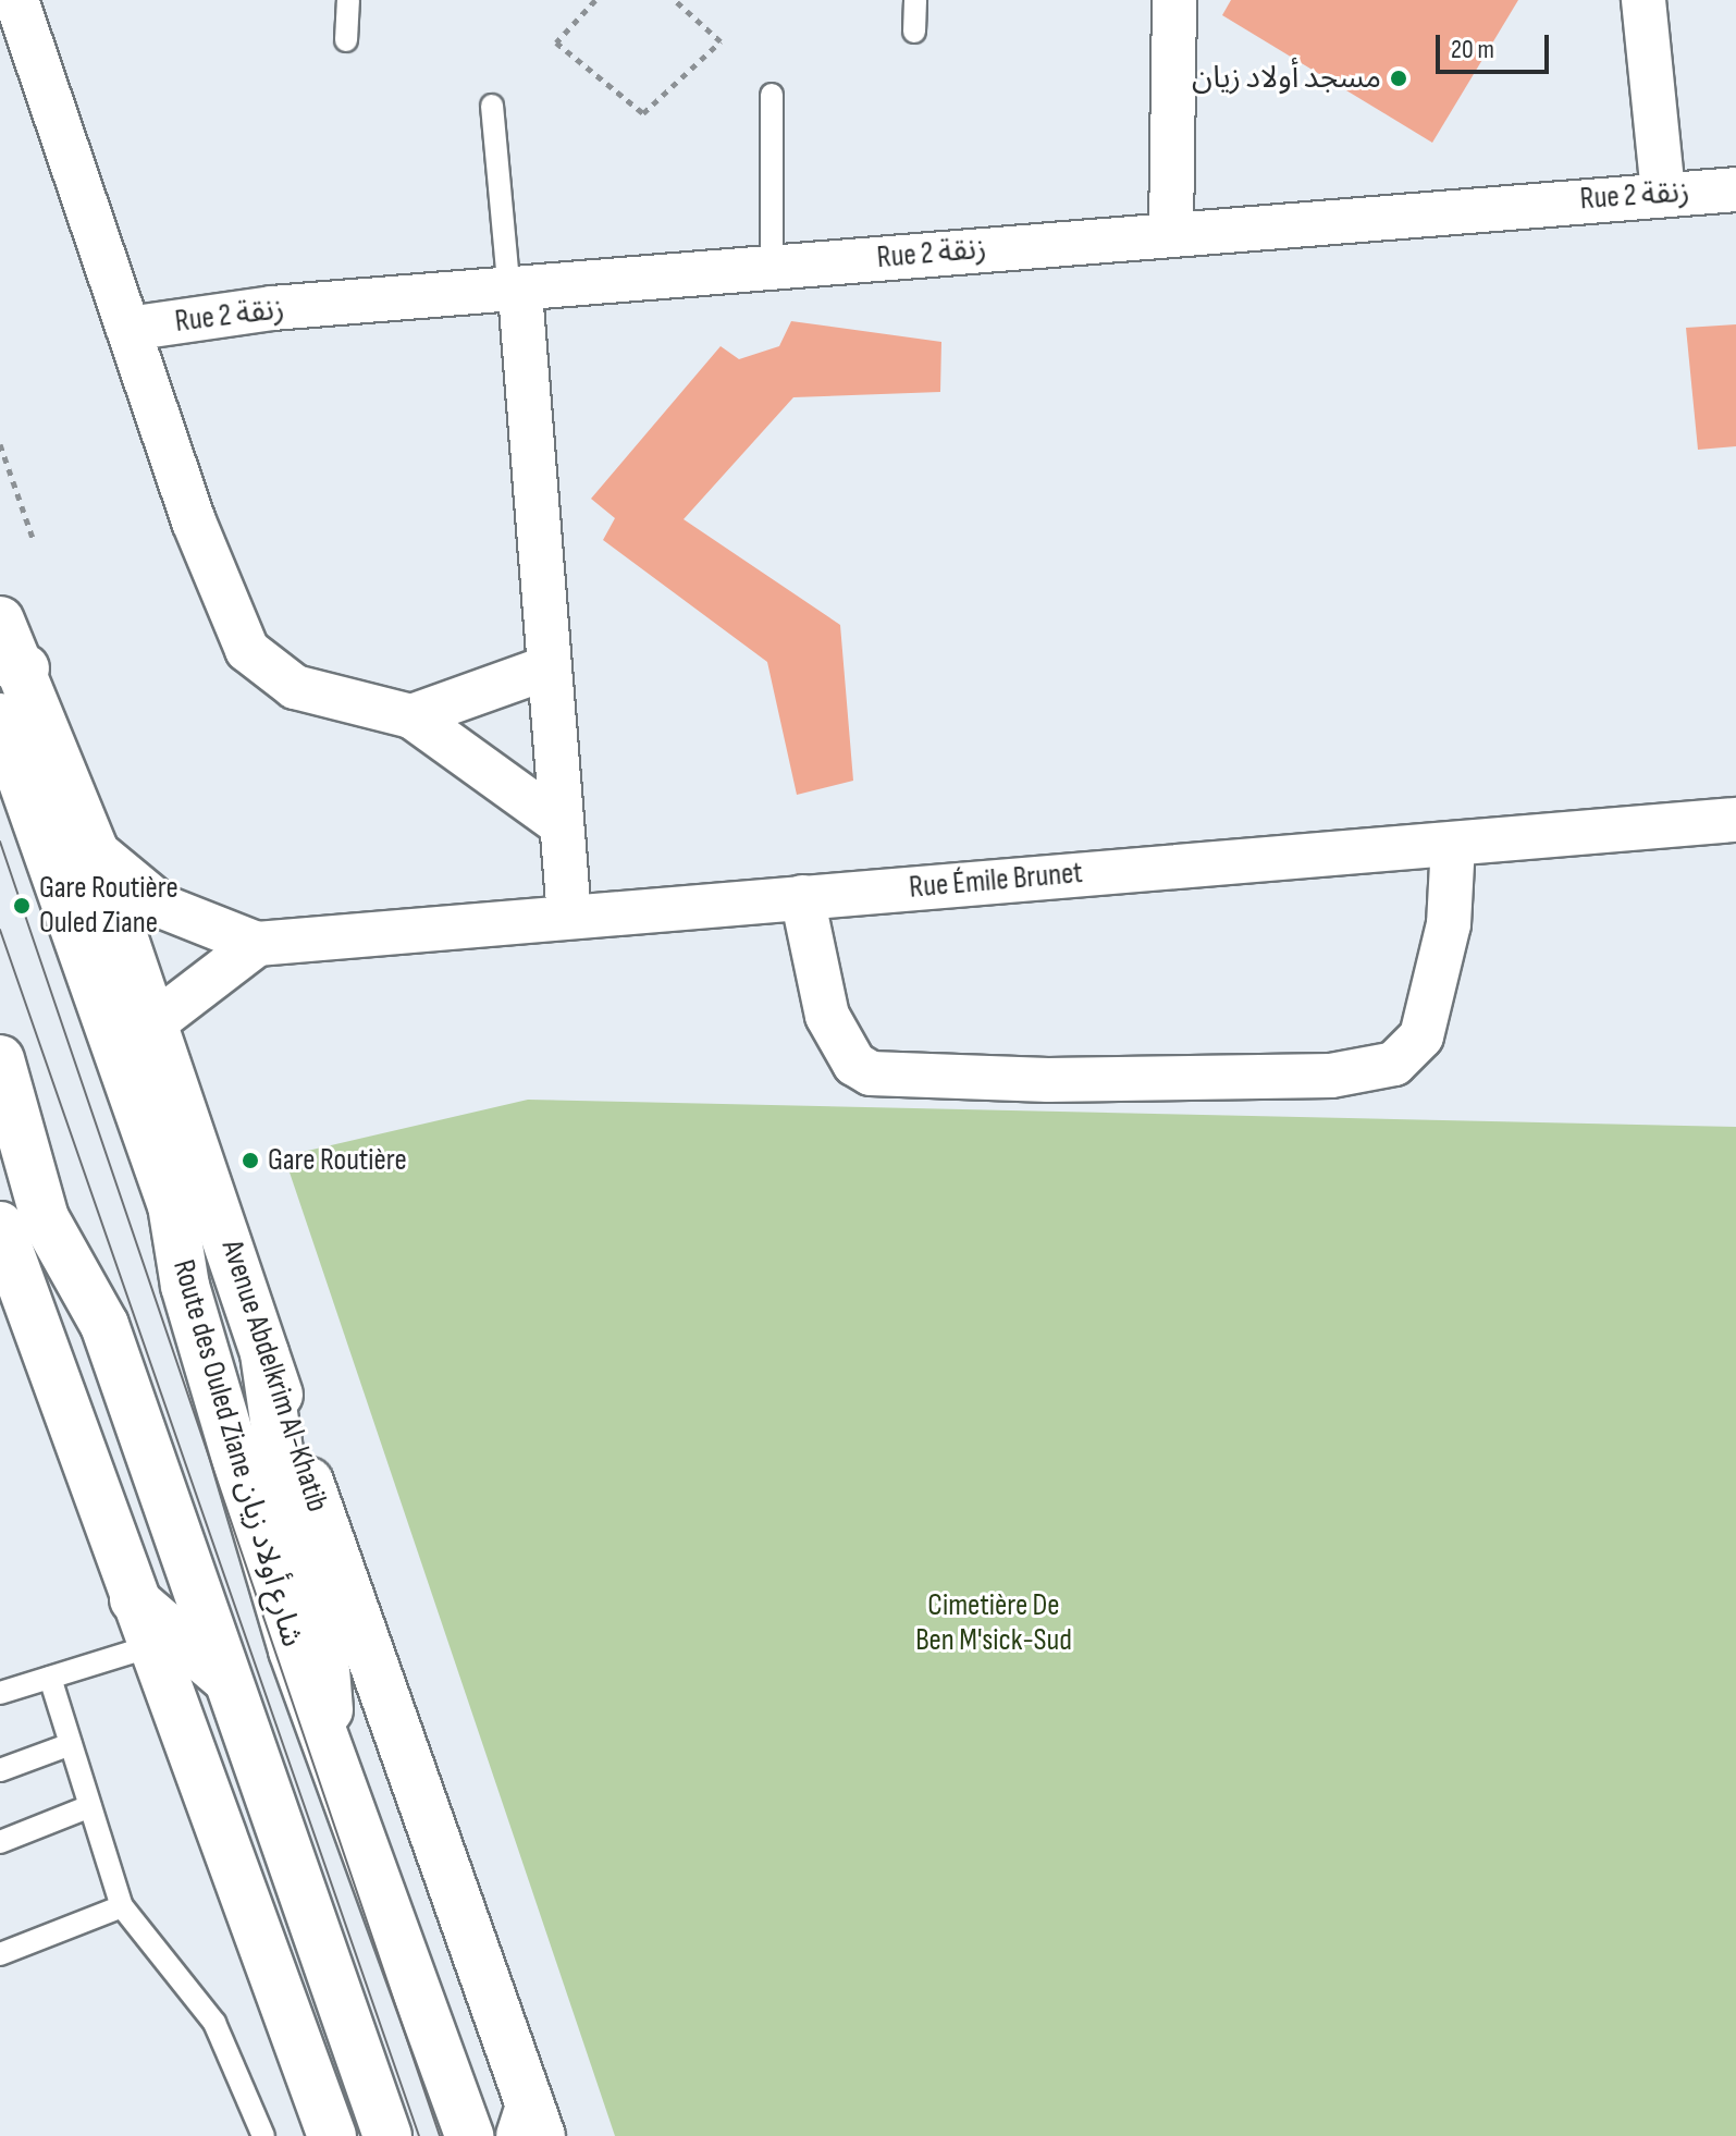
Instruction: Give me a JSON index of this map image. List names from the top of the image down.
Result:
{
  "streets": {
    "main road": ["Avenue Abdelkrim Al-Khatib", "Route des Ouled Ziane شارع أولاد زيان"],
    "street": ["Rue 2 زنقة", "Rue Émile Brunet"]
  },
  "crossings": [
    ["Rue Émile Brunet", "Avenue Abdelkrim Al-Khatib"]
  ],
  "parks": ["Cimetière De Ben M'sick-Sud"],
  "places": ["مسجد أولاد زيان", "Gare Routière Ouled Ziane", "Gare Routière"],
  "scale_bar": "20 m"
}
